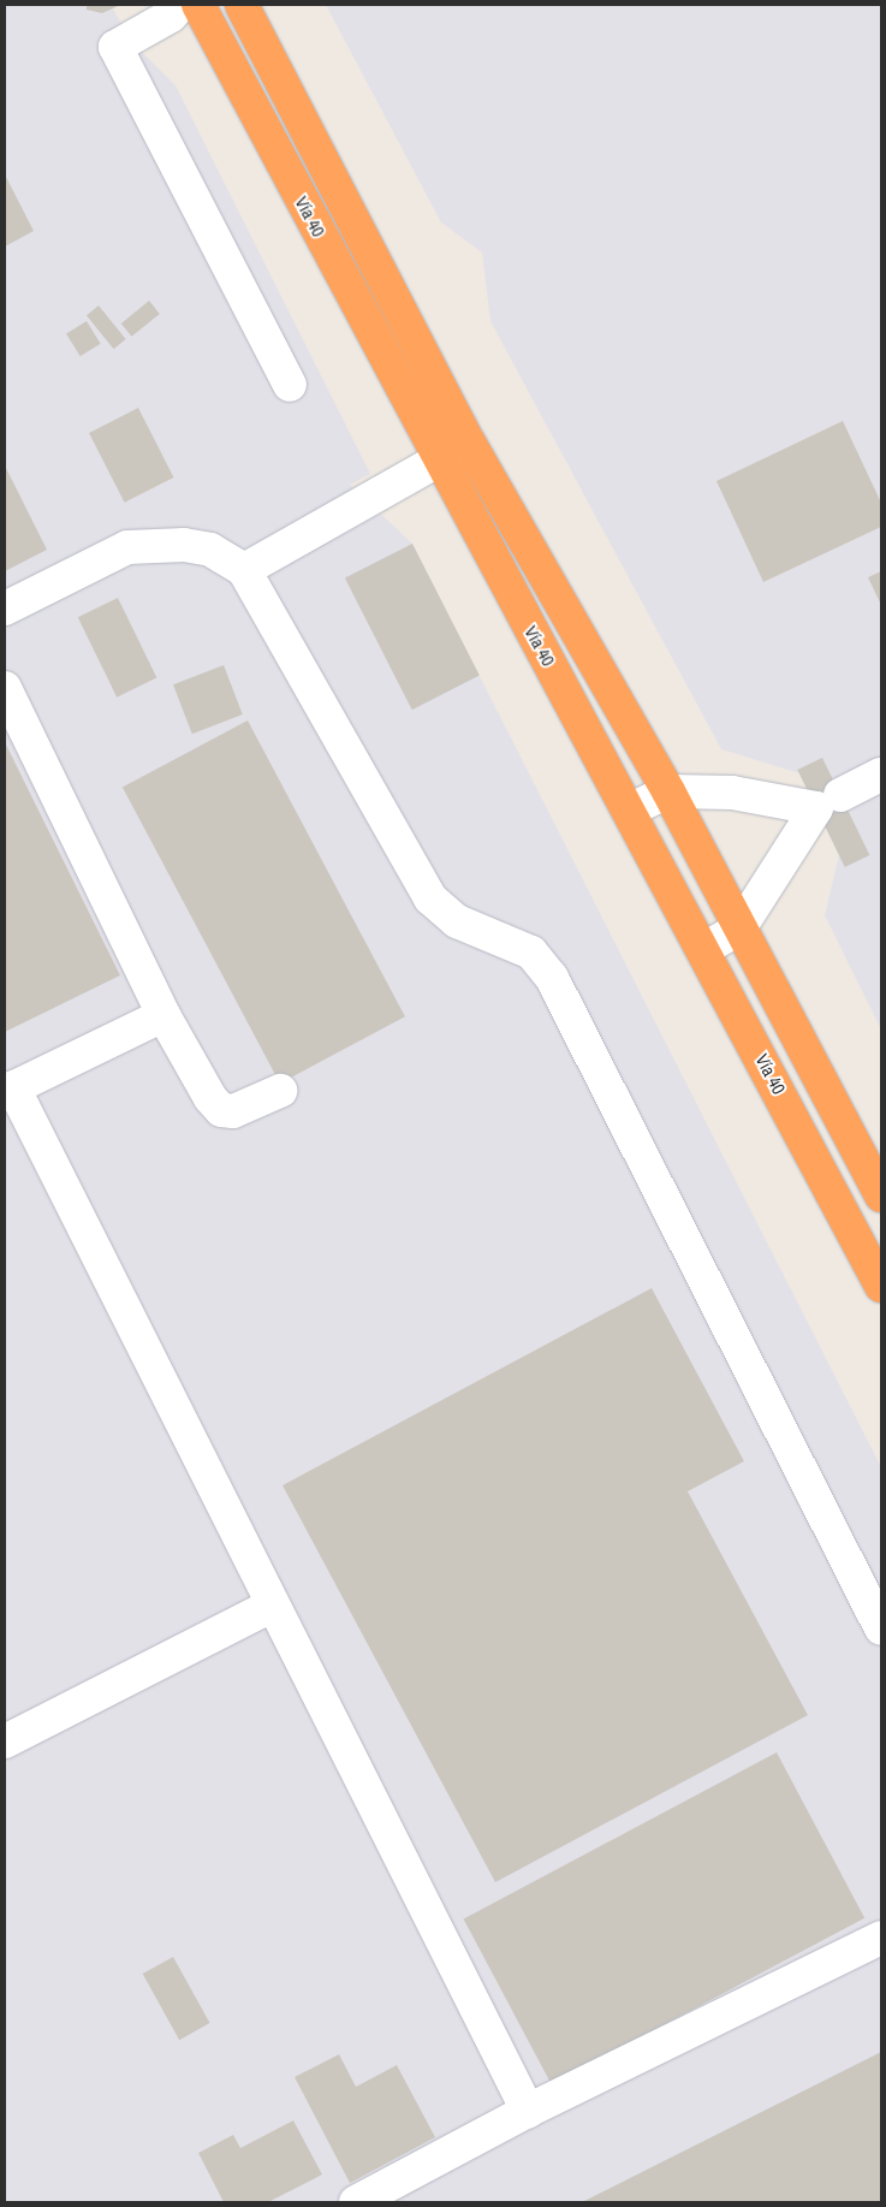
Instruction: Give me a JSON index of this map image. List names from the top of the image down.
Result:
{
  "streets": {
    "highway": ["Vía 40"]
  }
}
